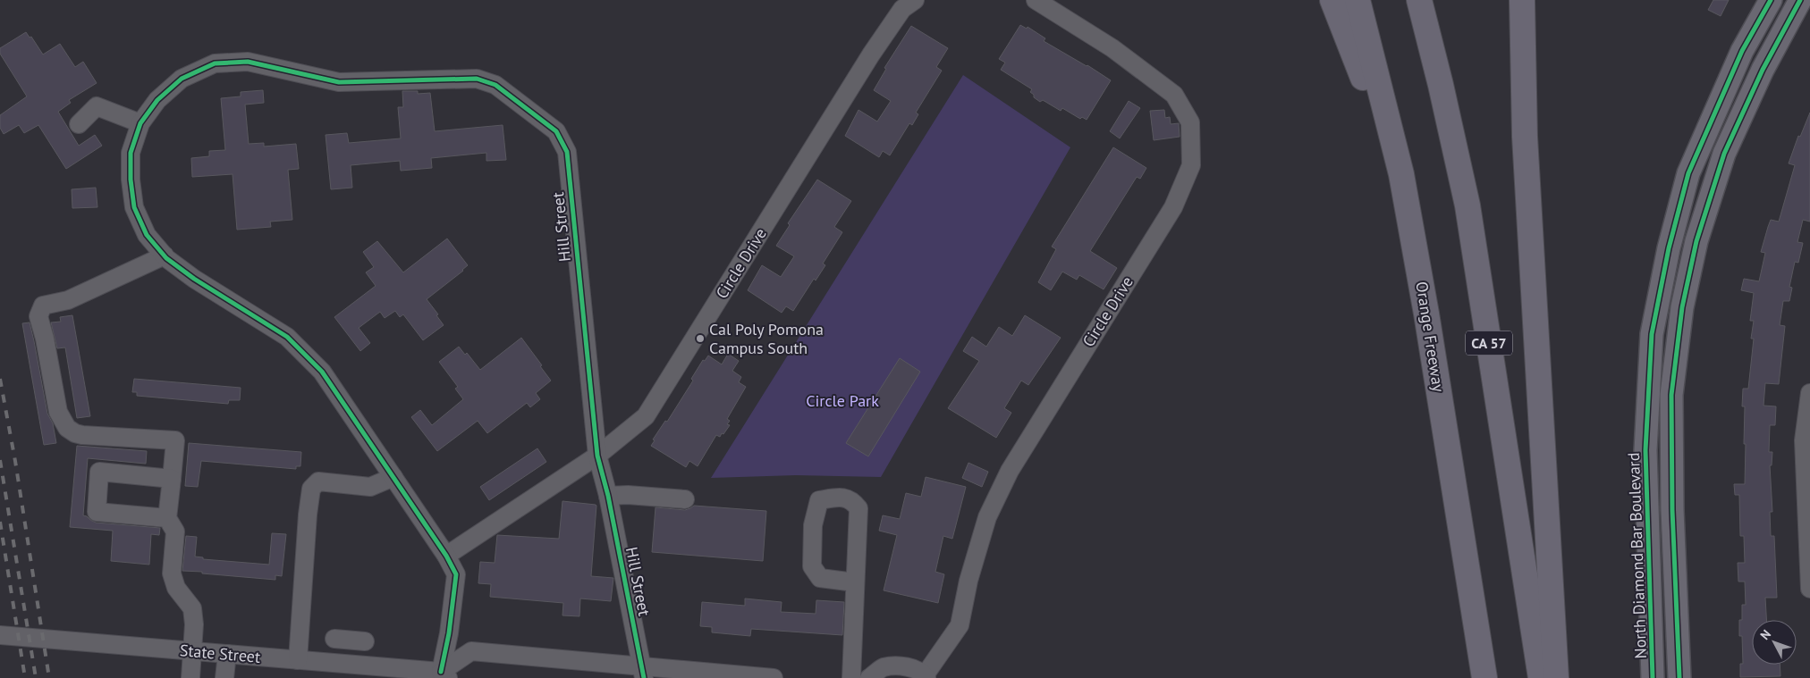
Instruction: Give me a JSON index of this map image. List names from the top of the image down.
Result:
{
  "streets": {
    "highway": ["Orange Freeway", "CA 57"],
    "main road": ["North Diamond Bar Boulevard"],
    "street": ["Hill Street", "Circle Drive", "State Street"]
  },
  "crossings": [
    ["Hill Street", "Circle Drive"]
  ],
  "parks": ["Circle Park"],
  "places": ["Cal Poly Pomona Campus South"],
  "north": "top left"
}
